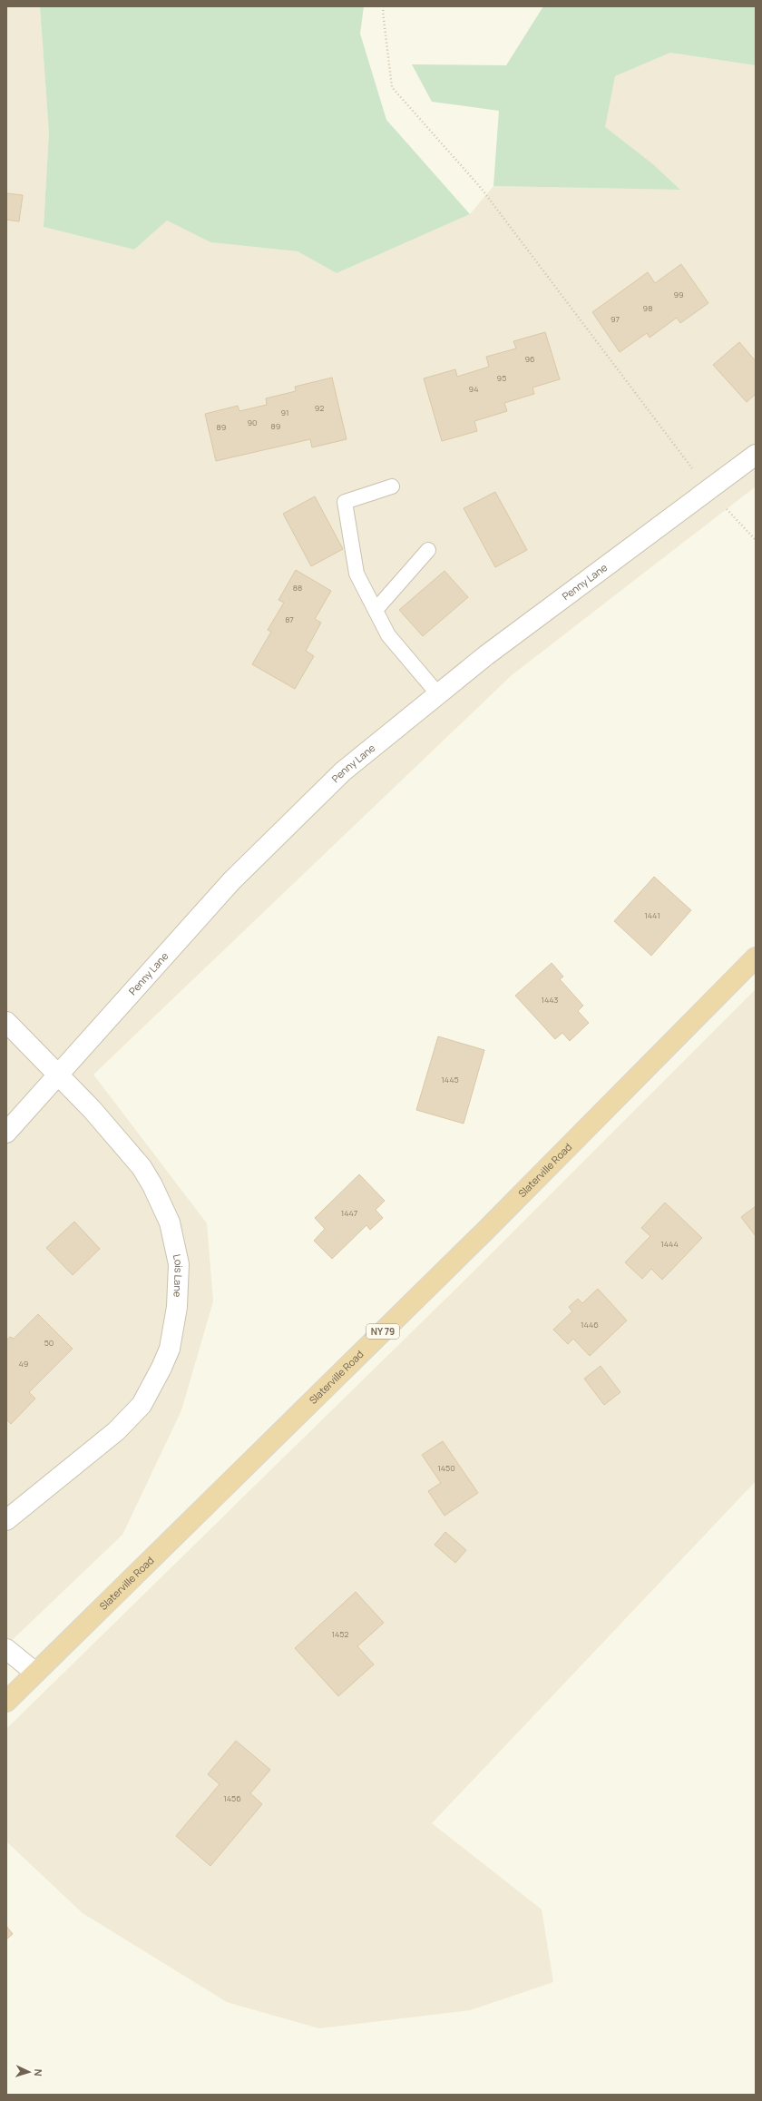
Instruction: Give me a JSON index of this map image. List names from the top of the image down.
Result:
{
  "streets": {
    "highway": ["Slaterville Road", "NY 79"],
    "street": ["Penny Lane", "Lois Lane"]
  },
  "crossings": [
    ["Penny Lane", "Lois Lane"]
  ],
  "house_numbers": [
    "99",
    "98",
    "97",
    "96",
    "95",
    "94",
    "92",
    "91",
    "90",
    "89",
    "89",
    "88",
    "87",
    "1441",
    "1443",
    "1445",
    "1447",
    "1444",
    "1446",
    "50",
    "49",
    "1450",
    "1452",
    "1456"
  ],
  "north": "right"
}
